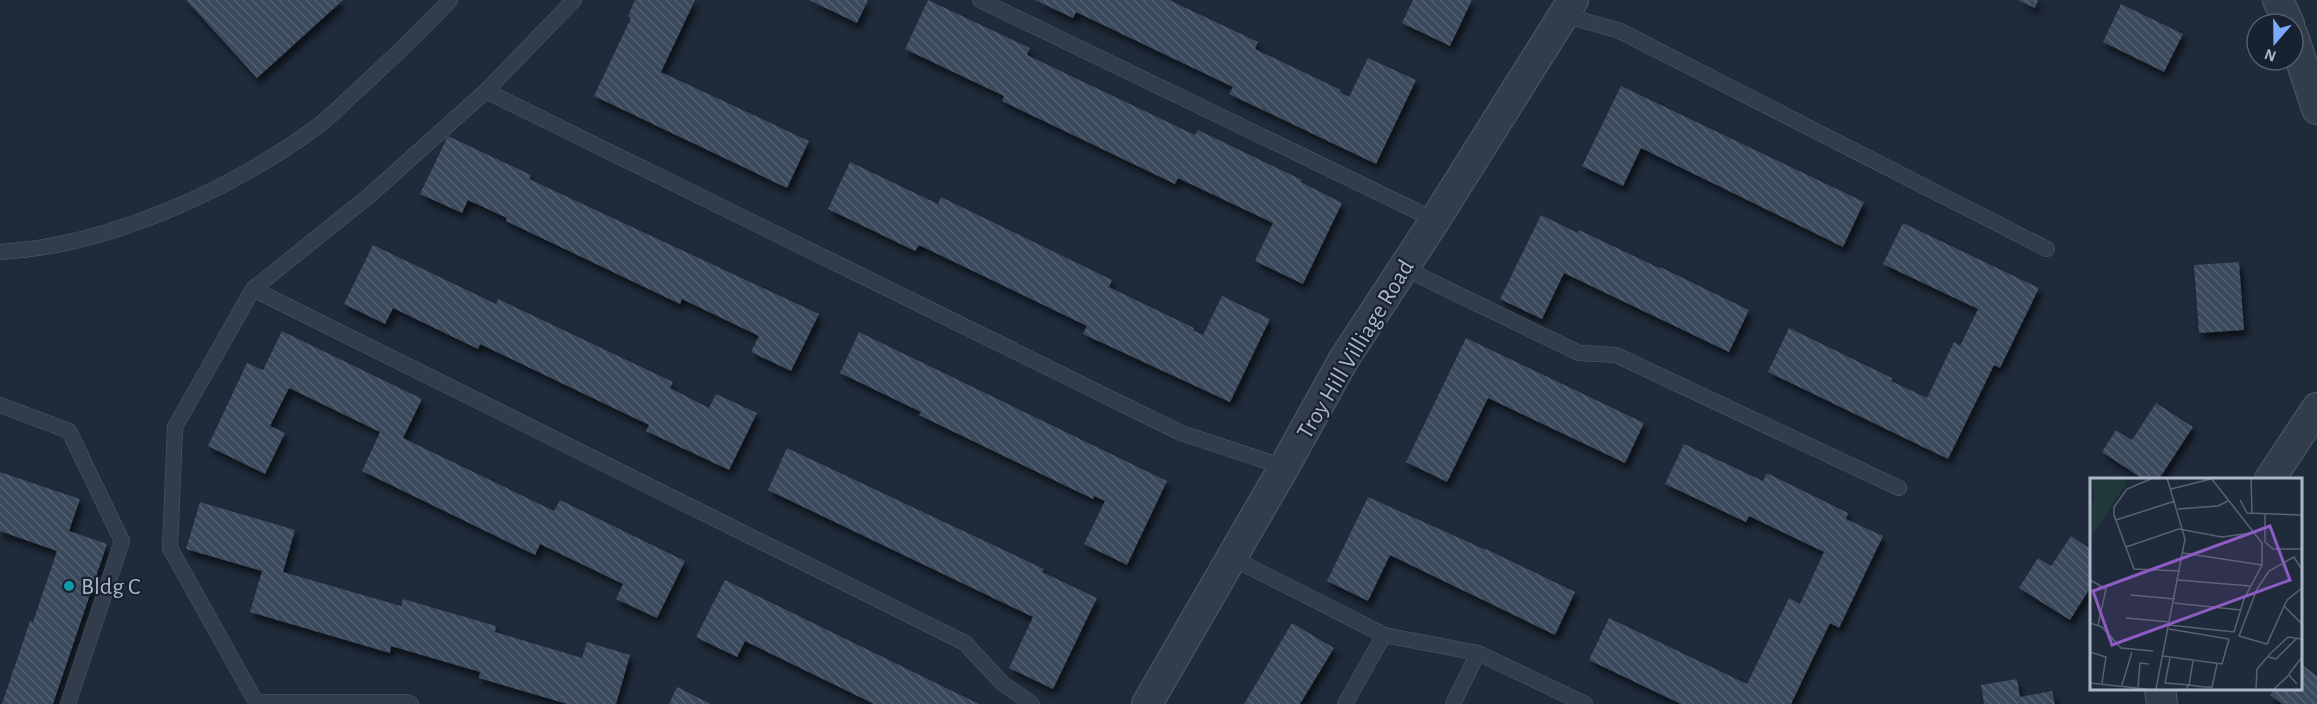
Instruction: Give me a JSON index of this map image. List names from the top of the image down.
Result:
{
  "streets": {
    "street": ["Troy Hill Villiage Road"]
  },
  "places": ["Bldg C"],
  "north": "bottom"
}
